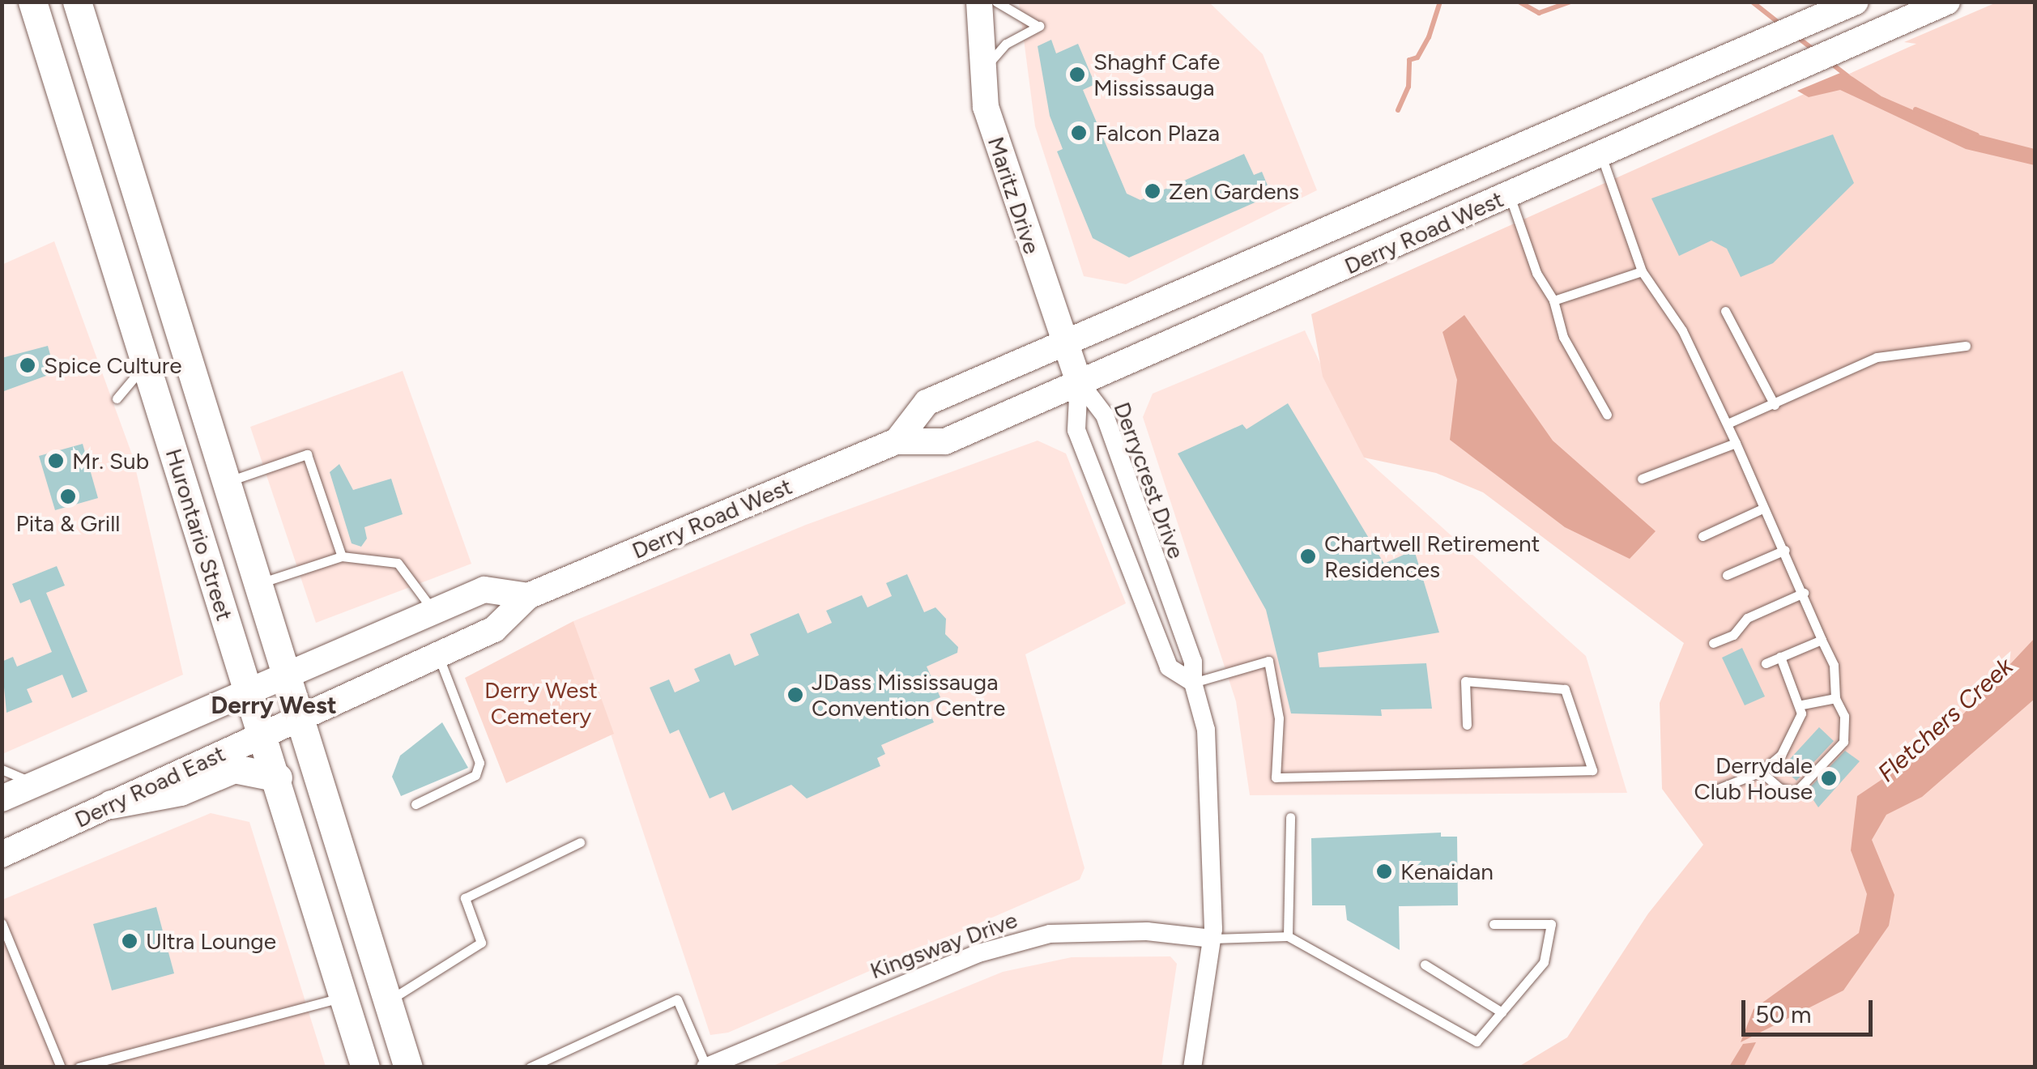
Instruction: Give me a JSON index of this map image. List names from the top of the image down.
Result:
{
  "streets": {
    "main road": [
      "Maritz Drive",
      "Derry Road West",
      "Hurontario Street",
      "Derry Road East"
    ],
    "street": ["Derrycrest Drive", "Kingsway Drive"]
  },
  "crossings": [
    ["Maritz Drive", "Derry Road West"],
    ["Maritz Drive", "Derrycrest Drive"],
    ["Derry Road West", "Derrycrest Drive"],
    ["Derry Road West", "Hurontario Street"],
    ["Derry Road West", "Derry Road East"],
    ["Derrycrest Drive", "Kingsway Drive"],
    ["Hurontario Street", "Derry Road East"]
  ],
  "districts": ["Derry West"],
  "water": ["Fletchers Creek"],
  "parks": ["Derry West Cemetery"],
  "places": [
    "Shaghf Cafe Mississauga",
    "Falcon Plaza",
    "Zen Gardens",
    "Spice Culture",
    "Mr. Sub",
    "Pita & Grill",
    "Chartwell Retirement Residences",
    "JDass Mississauga Convention Centre",
    "Derrydale Club House",
    "Kenaidan",
    "Ultra Lounge"
  ],
  "scale_bar": "50 m"
}
